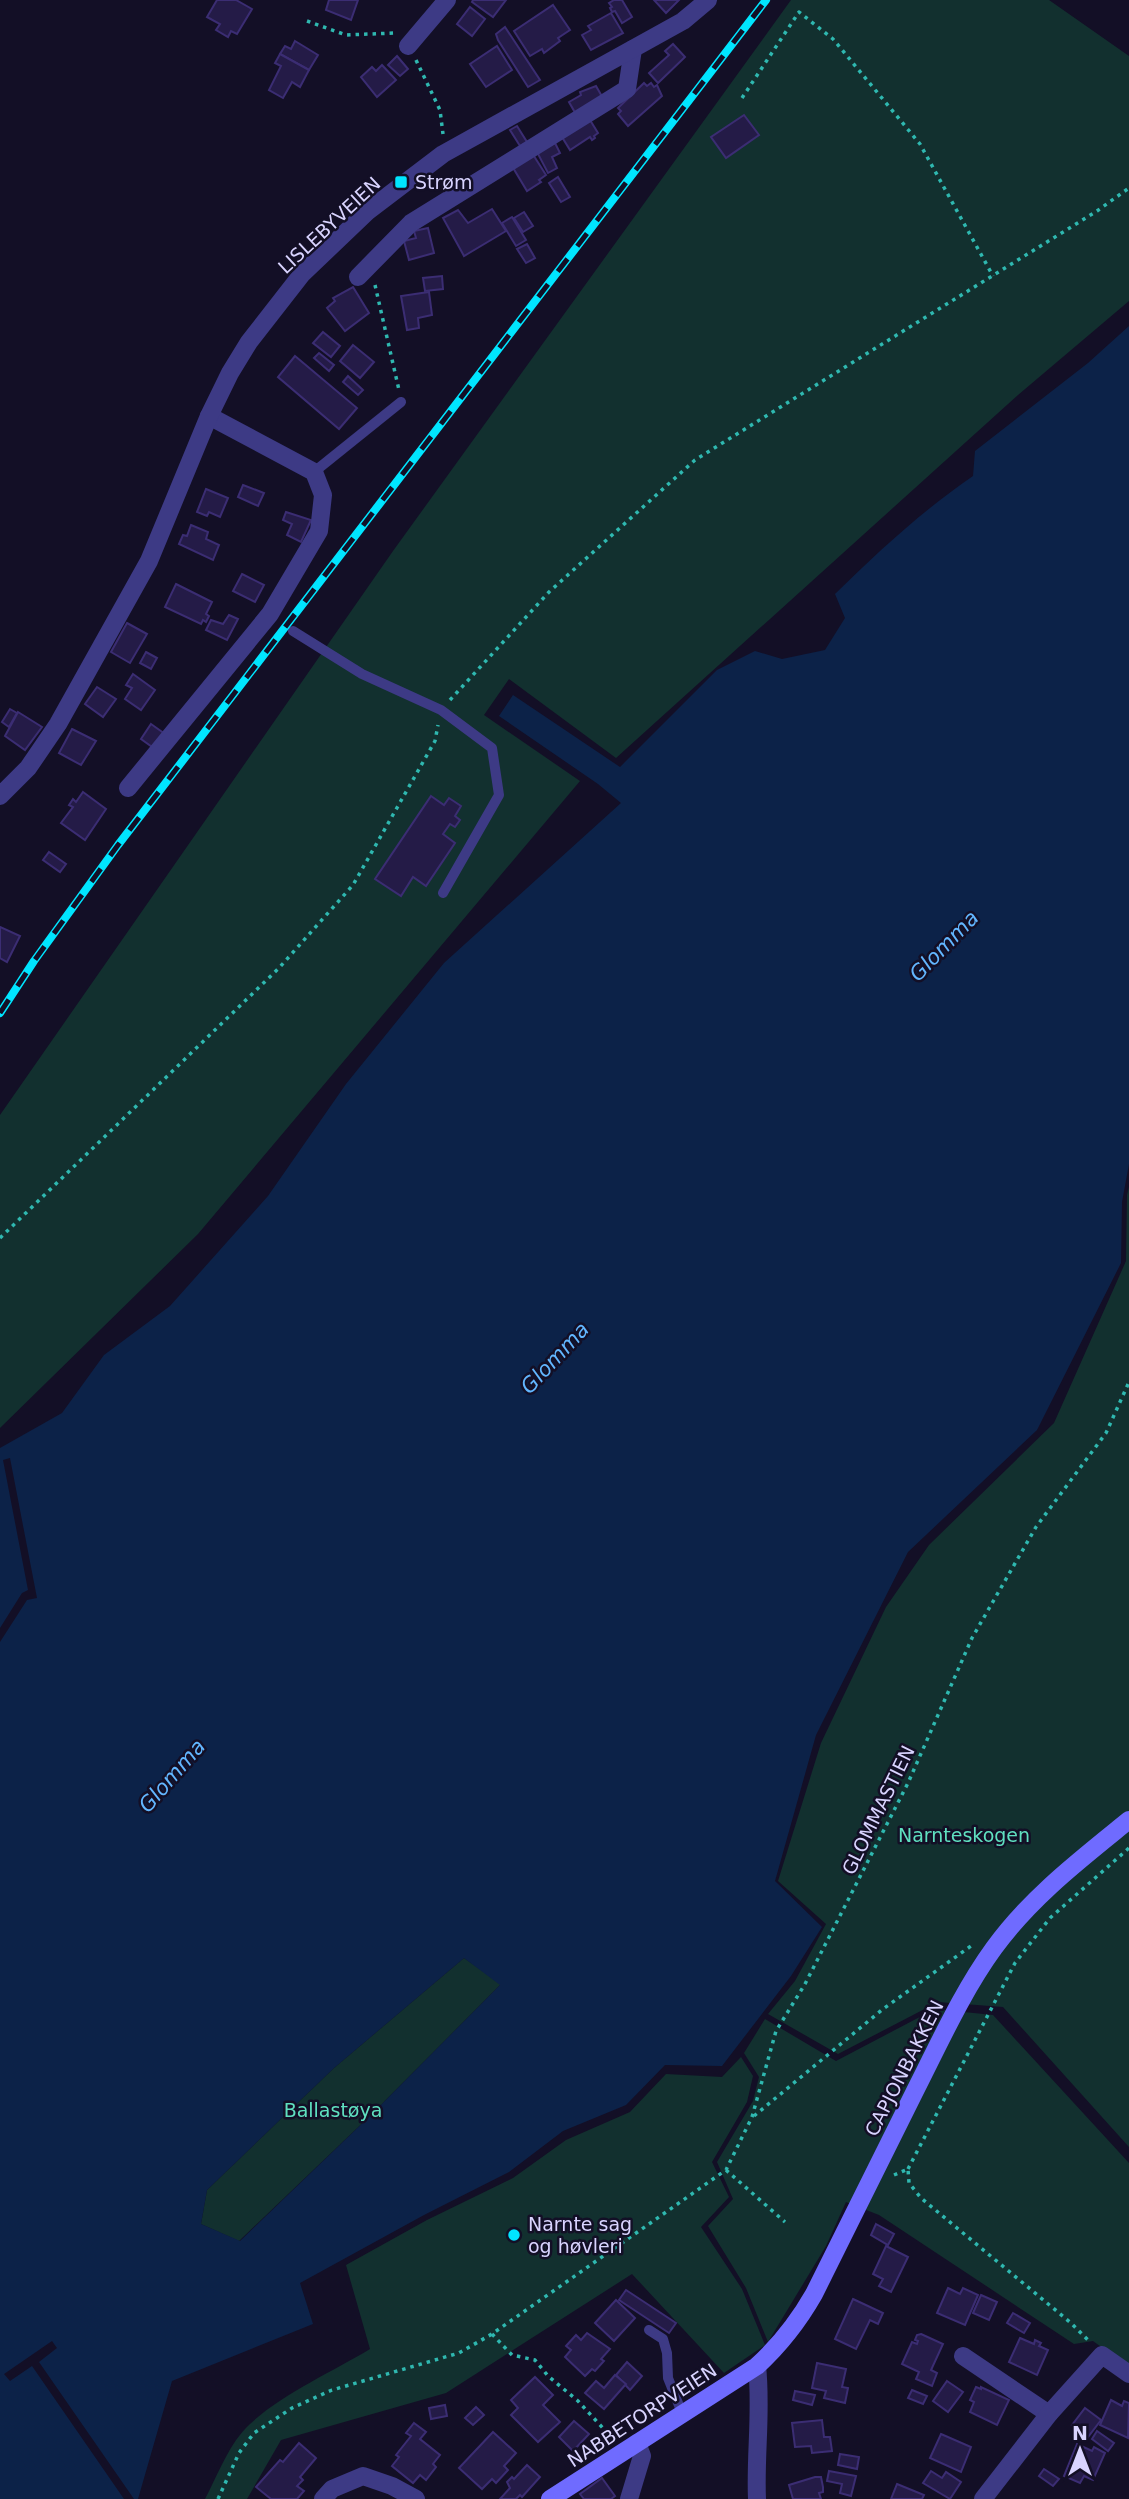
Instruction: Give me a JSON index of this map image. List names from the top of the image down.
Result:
{
  "streets": {
    "main road": ["CAPJONBAKKEN", "NABBETORPVEIEN"],
    "street": ["LISLEBYVEIEN"],
    "path": ["GLOMMASTIEN"]
  },
  "crossings": [
    ["CAPJONBAKKEN", "NABBETORPVEIEN"]
  ],
  "water": ["Glomma"],
  "parks": ["Narnteskogen", "Ballastøya"],
  "places": {
    "transit": ["Strøm"],
    "other": ["Narnte sag og høvleri"]
  },
  "north": "top"
}
